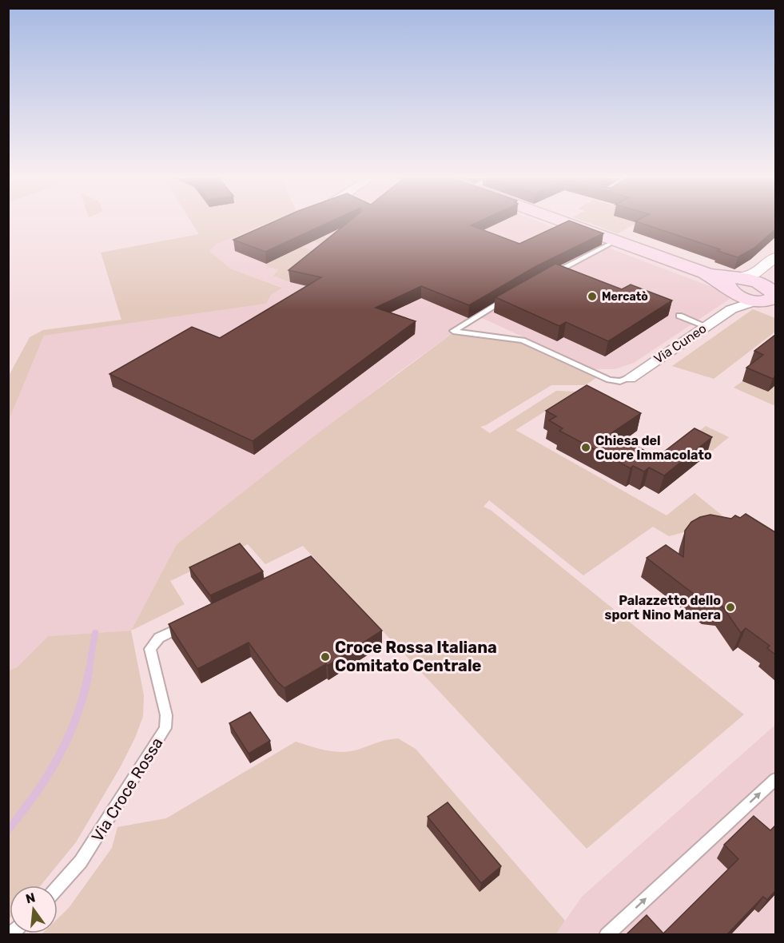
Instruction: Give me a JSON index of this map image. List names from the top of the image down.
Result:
{
  "streets": {
    "street": ["Via Cuneo"],
    "lane": ["Via Croce Rossa"]
  },
  "places": [
    "Mercatò",
    "Chiesa del Cuore Immacolato",
    "Palazzetto dello sport Nino Manera",
    "Croce Rossa Italiana Comitato Centrale"
  ],
  "north": "top"
}
